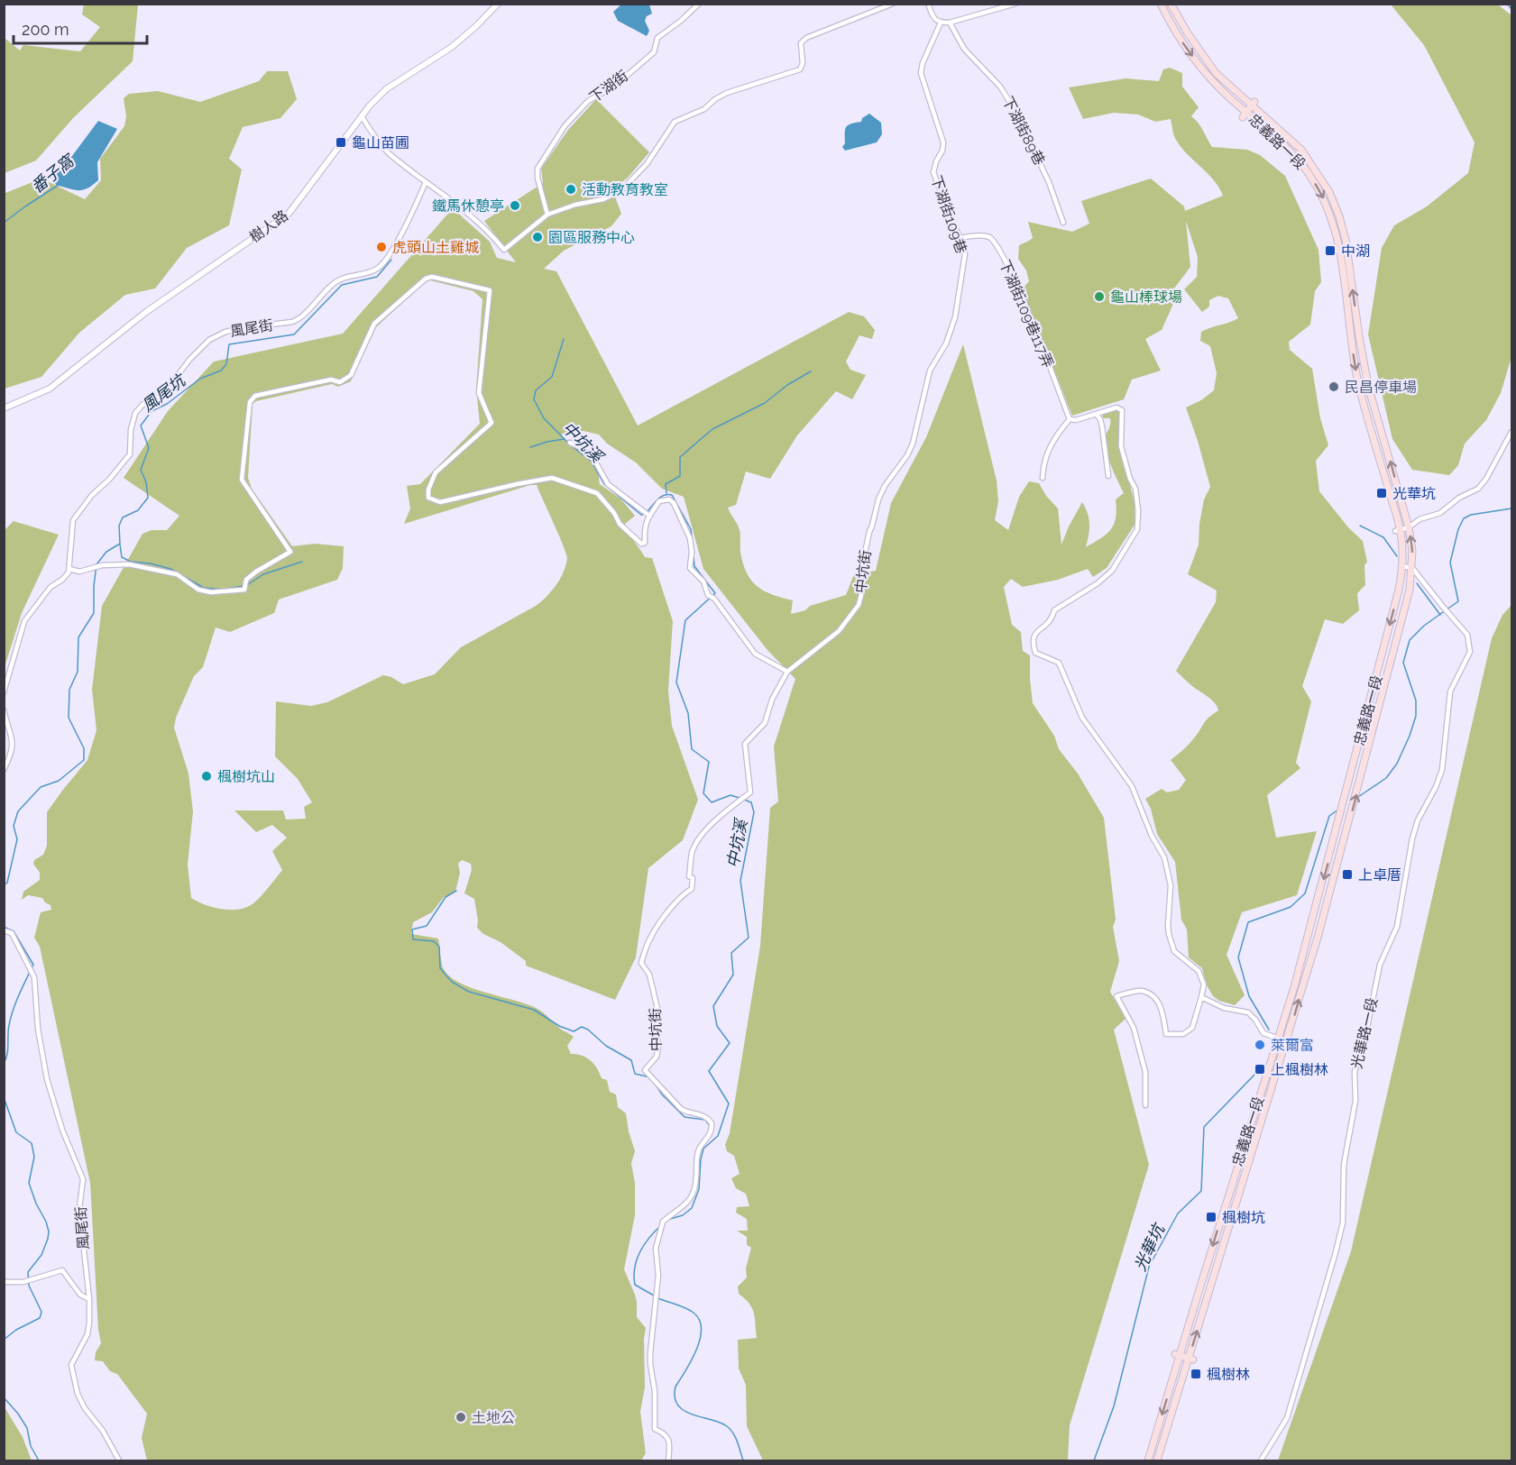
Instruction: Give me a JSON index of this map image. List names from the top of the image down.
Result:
{
  "streets": {
    "main road": ["忠義路一段"],
    "street": [
      "下湖街",
      "下湖街89巷",
      "下湖街109巷",
      "樹人路",
      "下湖街109巷117弄",
      "風尾街",
      "中坑街",
      "光華路一段"
    ]
  },
  "crossings": [
    ["忠義路一段", "光華路一段"],
    ["下湖街109巷", "下湖街109巷117弄"],
    ["下湖街109巷", "中坑街"]
  ],
  "water": [
    "番子窩",
    "風尾坑",
    "中坑溪",
    "光華坑"
  ],
  "places": {
    "transit": [
      "龜山苗圃",
      "中湖",
      "光華坑",
      "上卓厝",
      "上楓樹林",
      "楓樹坑",
      "楓樹林"
    ],
    "other": [
      "活動教育教室",
      "鐵馬休憩亭",
      "園區服務中心",
      "虎頭山土雞城",
      "龜山棒球場",
      "民昌停車場",
      "楓樹坑山",
      "萊爾富",
      "土地公"
    ]
  },
  "scale_bar": "200 m"
}
